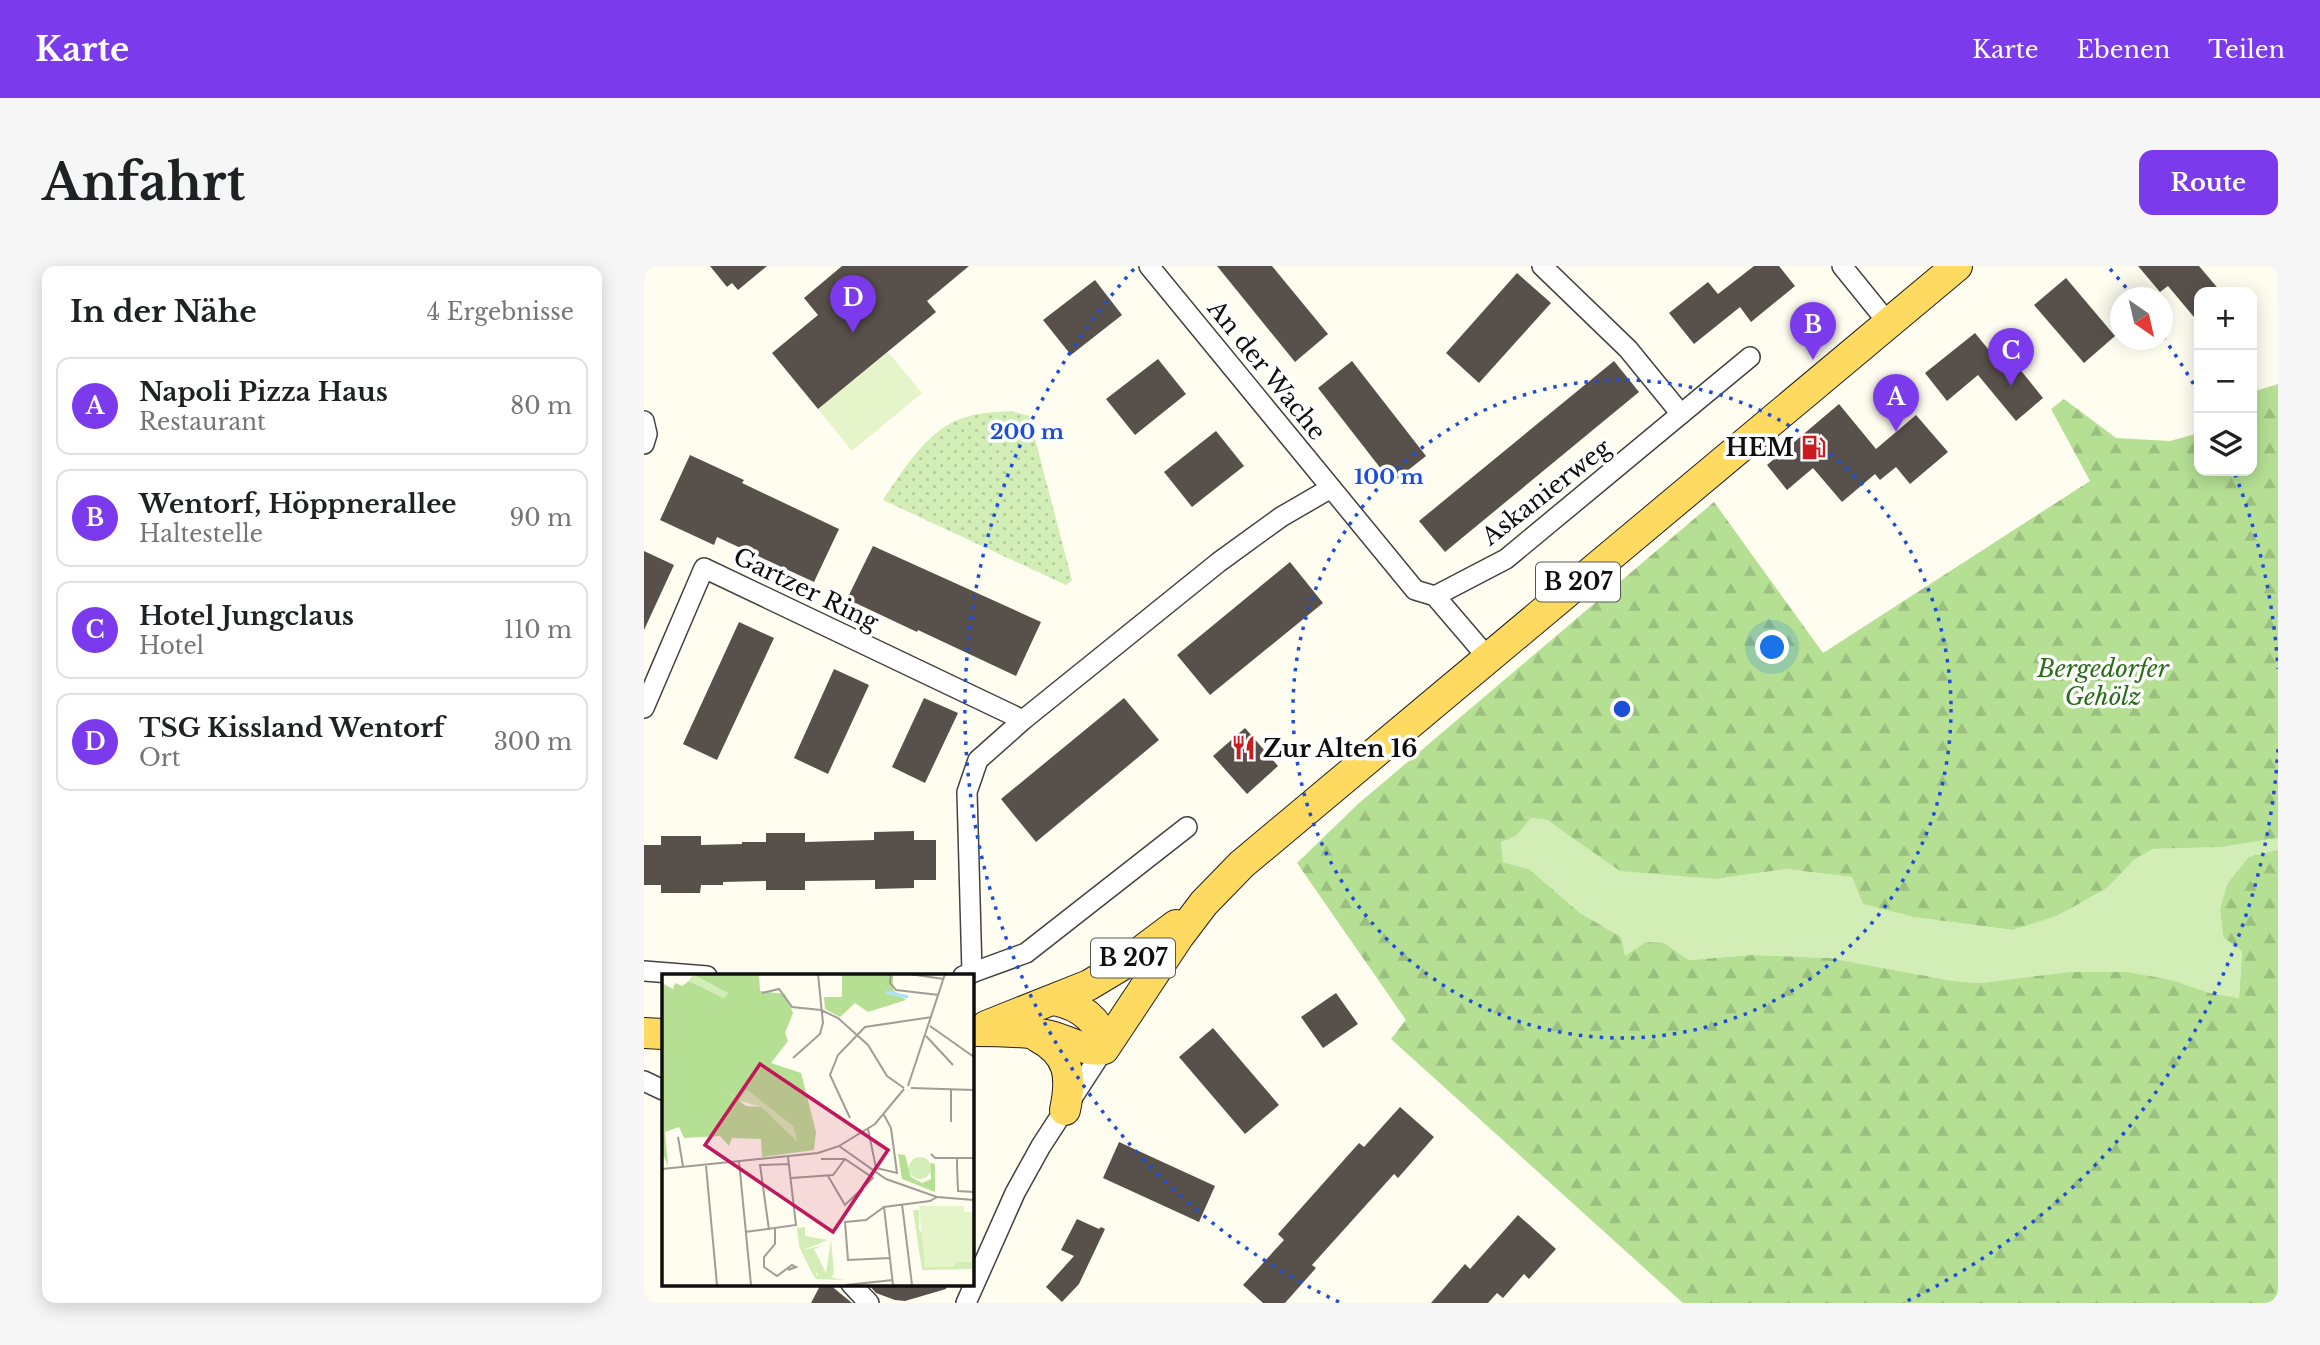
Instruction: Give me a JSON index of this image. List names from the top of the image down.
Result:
{
  "streets": {
    "main road": ["B 207"],
    "street": ["An der Wache", "Askanierweg", "Gartzer Ring"]
  },
  "crossings": [
    ["An der Wache", "Askanierweg"],
    ["An der Wache", "B 207"]
  ],
  "parks": ["Bergedorfer Gehölz"],
  "places": {
    "fuel station": ["HEM"],
    "restaurant": ["Zur Alten 16"]
  },
  "north": "bottom right",
  "page": {
    "header": "Karte",
    "nav": ["Karte", "Ebenen", "Teilen"],
    "buttons": "Route",
    "title": "Anfahrt",
    "heading": ["In der Nähe", "4 Ergebnisse"],
    "pins": [
      "D",
      "B",
      "C",
      "A"
    ],
    "map_buttons": ["+", "−"],
    "list": [
      {
        "mark": "A",
        "name": "Napoli Pizza Haus",
        "note": "Restaurant",
        "value": "80 m"
      },
      {
        "mark": "B",
        "name": "Wentorf, Höppnerallee",
        "note": "Haltestelle",
        "value": "90 m"
      },
      {
        "mark": "C",
        "name": "Hotel Jungclaus",
        "note": "Hotel",
        "value": "110 m"
      },
      {
        "mark": "D",
        "name": "TSG Kissland Wentorf",
        "note": "Ort",
        "value": "300 m"
      }
    ]
  },
  "rings": ["200 m", "100 m"]
}
